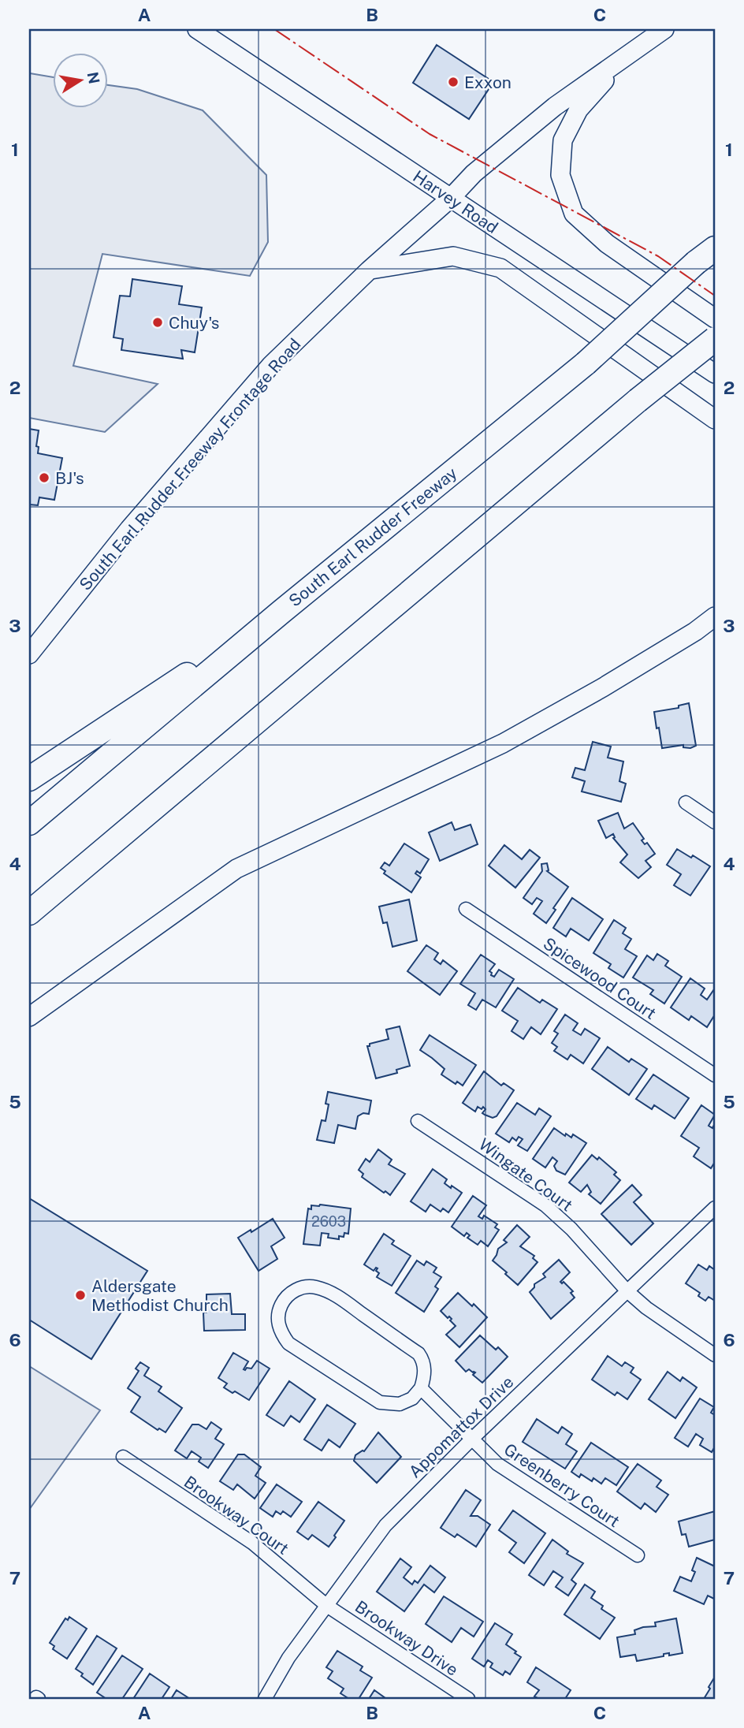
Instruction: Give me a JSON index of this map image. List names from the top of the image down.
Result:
{
  "streets": {
    "highway": ["South Earl Rudder Freeway"],
    "main road": ["Harvey Road", "South Earl Rudder Freeway Frontage Road"],
    "street": [
      "Spicewood Court",
      "Wingate Court",
      "Appomattox Drive",
      "Greenberry Court",
      "Brookway Court",
      "Brookway Drive"
    ]
  },
  "crossings": [
    ["Harvey Road", "South Earl Rudder Freeway Frontage Road"],
    ["Wingate Court", "Appomattox Drive"],
    ["Appomattox Drive", "Greenberry Court"],
    ["Appomattox Drive", "Brookway Court"],
    ["Appomattox Drive", "Brookway Drive"],
    ["Brookway Court", "Brookway Drive"]
  ],
  "places": [
    "Exxon",
    "Chuy's",
    "BJ's",
    "Aldersgate Methodist Church"
  ],
  "house_numbers": ["2603"],
  "north": "right",
  "grid": {
    "columns": ["A", "B", "C"],
    "rows": [
      "1",
      "2",
      "3",
      "4",
      "5",
      "6",
      "7"
    ]
  }
}
